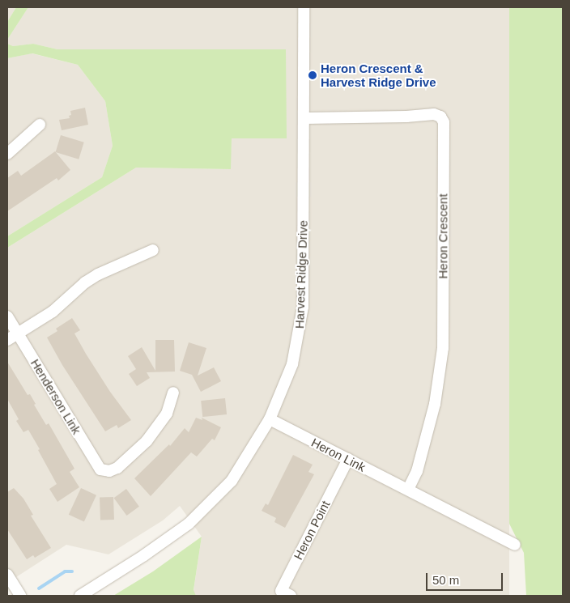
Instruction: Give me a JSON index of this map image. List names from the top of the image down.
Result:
{
  "streets": {
    "street": [
      "Heron Crescent",
      "Harvest Ridge Drive",
      "Henderson Link",
      "Heron Link",
      "Heron Point"
    ]
  },
  "crossings": [
    ["Heron Crescent", "Harvest Ridge Drive"],
    ["Heron Crescent", "Heron Link"],
    ["Harvest Ridge Drive", "Heron Link"],
    ["Heron Link", "Heron Point"]
  ],
  "places": ["Heron Crescent & Harvest Ridge Drive"],
  "scale_bar": "50 m"
}
